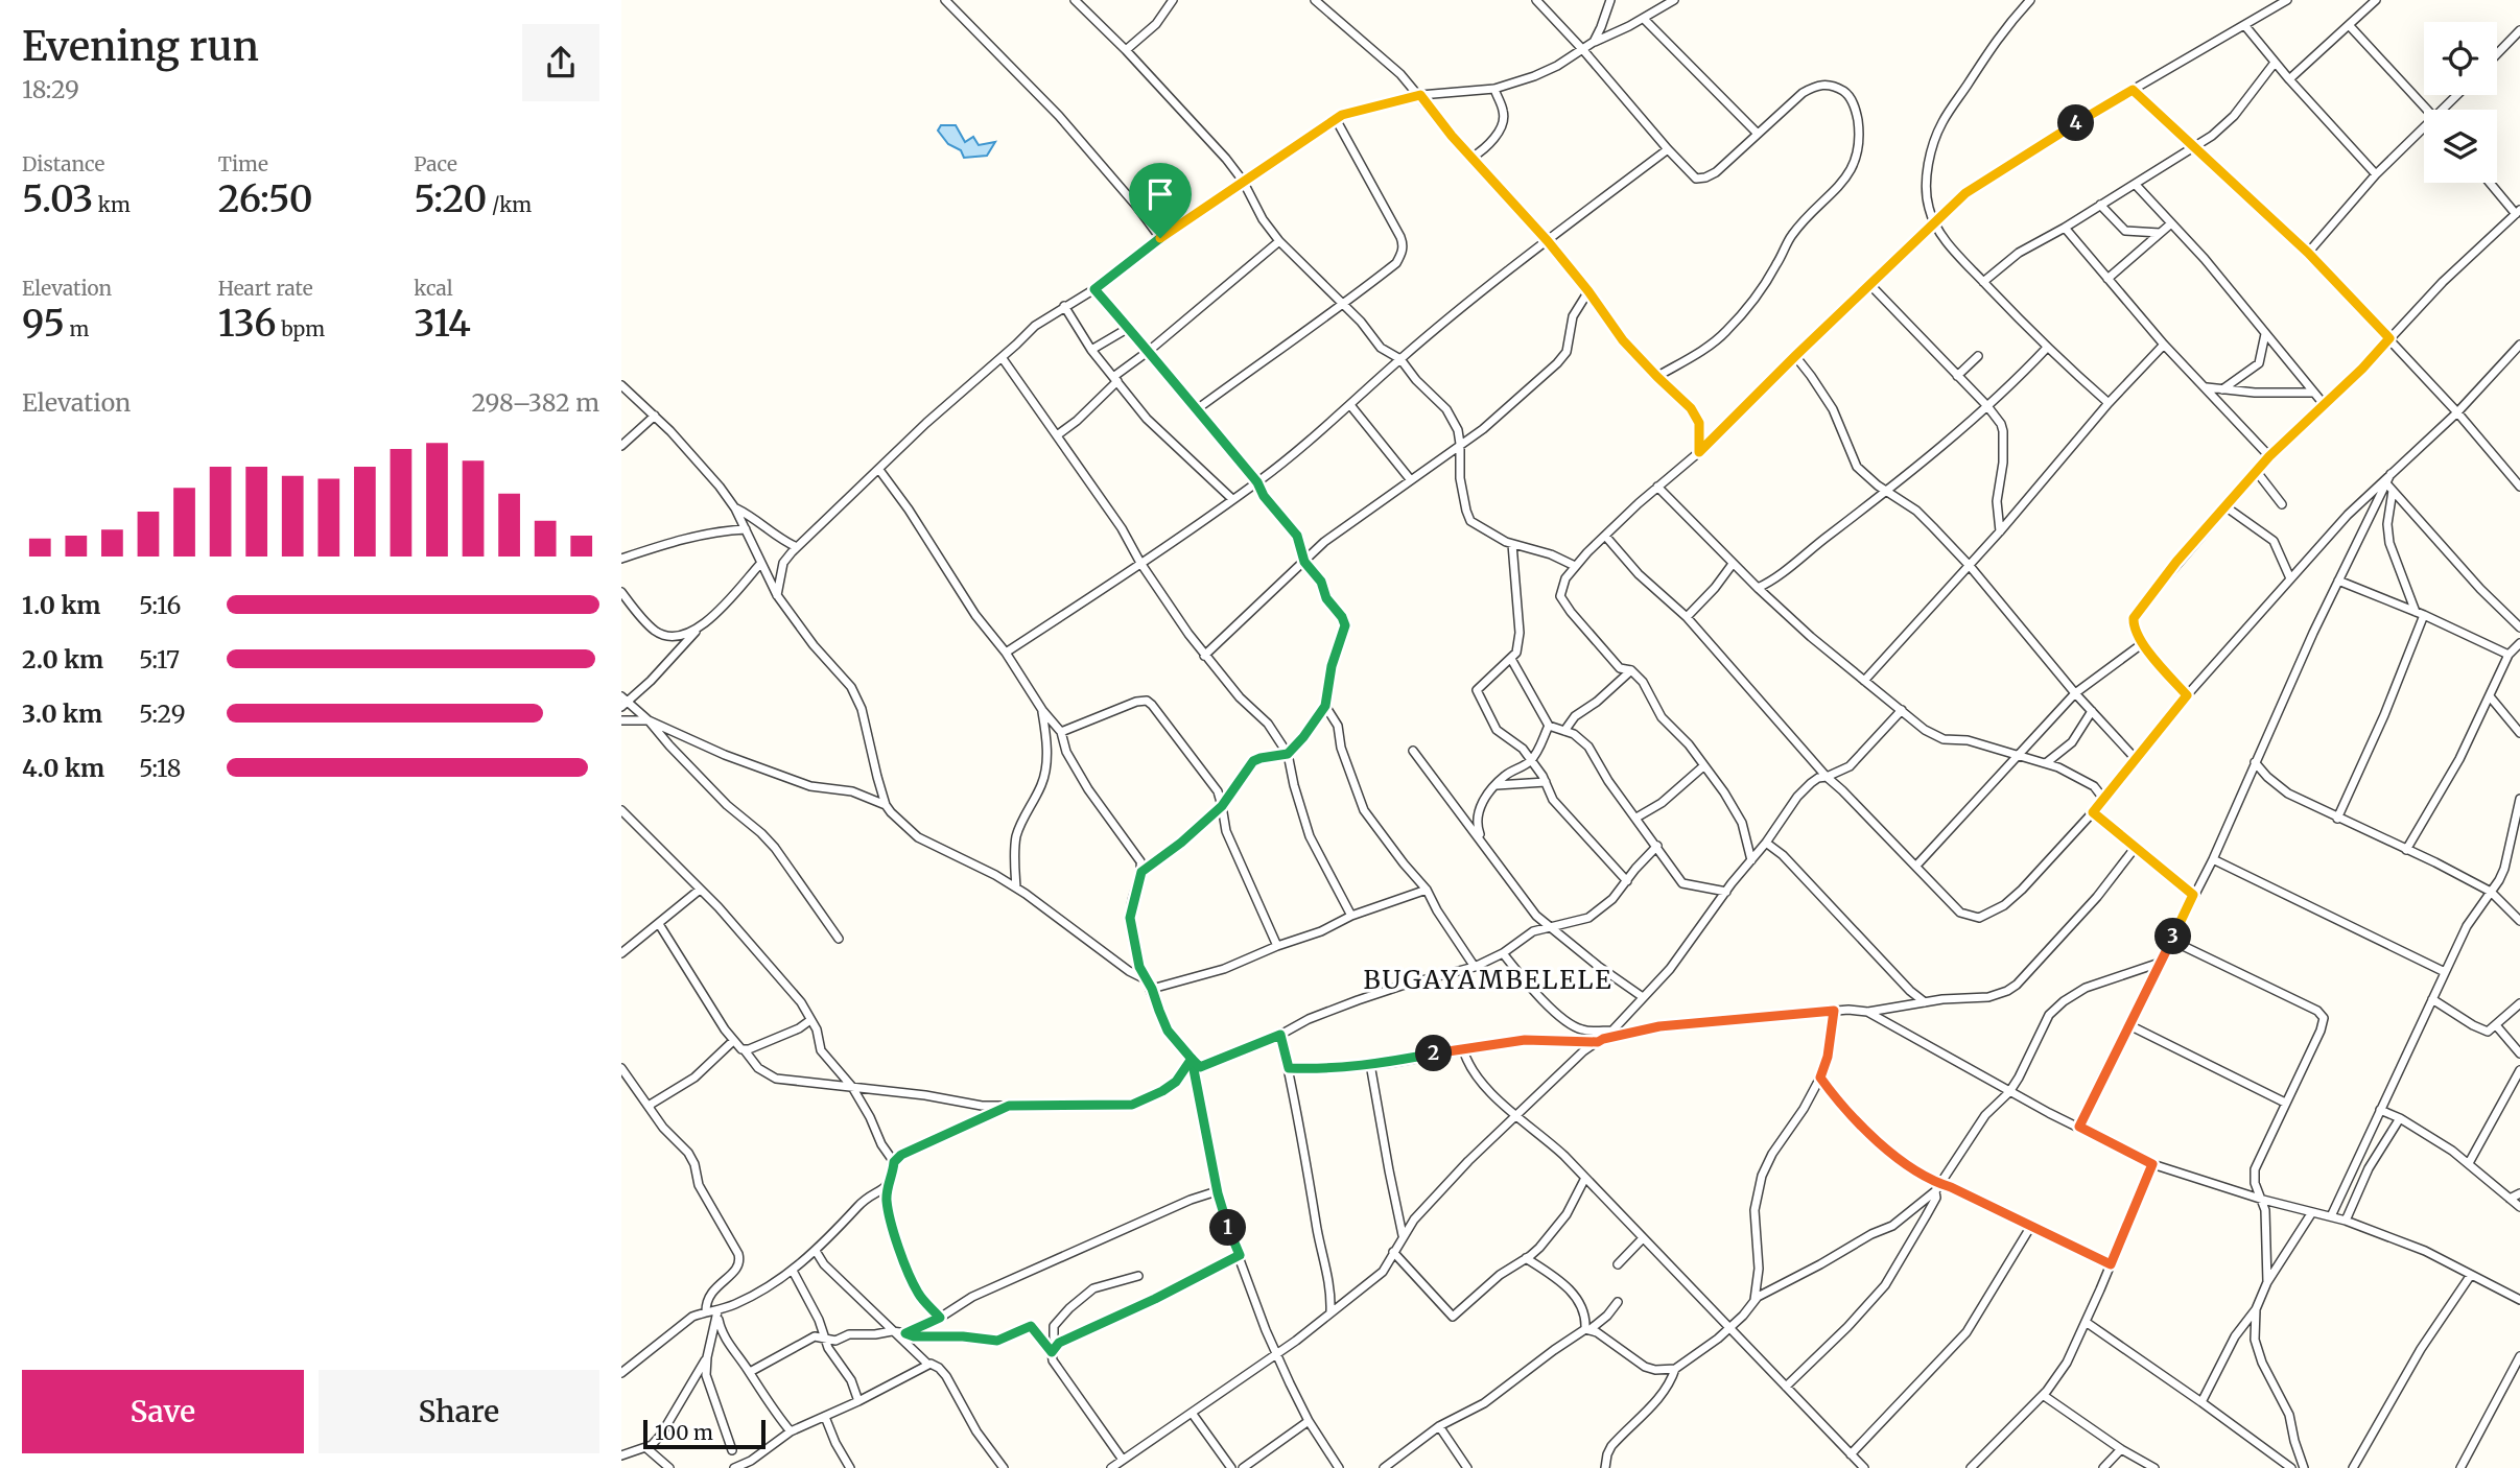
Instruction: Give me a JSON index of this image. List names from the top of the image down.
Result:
{
  "districts": ["BUGAYAMBELELE"],
  "scale_bar": "100 m",
  "page": {
    "heading": ["Evening run", "18:29"],
    "pins": [
      "4",
      "3",
      "2",
      "1"
    ],
    "stats": [
      ["Distance", "5.03 km"],
      ["Time", "26:50"],
      ["Pace", "5:20 /km"],
      ["Elevation", "95 m"],
      ["Heart rate", "136 bpm"],
      ["kcal", "314"]
    ],
    "chart": ["Elevation", "298–382 m"],
    "list": [
      {
        "name": "1.0 km",
        "note": "5:16"
      },
      {
        "name": "2.0 km",
        "note": "5:17"
      },
      {
        "name": "3.0 km",
        "note": "5:29"
      },
      {
        "name": "4.0 km",
        "note": "5:18"
      }
    ],
    "buttons": ["Save", "Share"],
    "scale": "100 m"
  }
}
